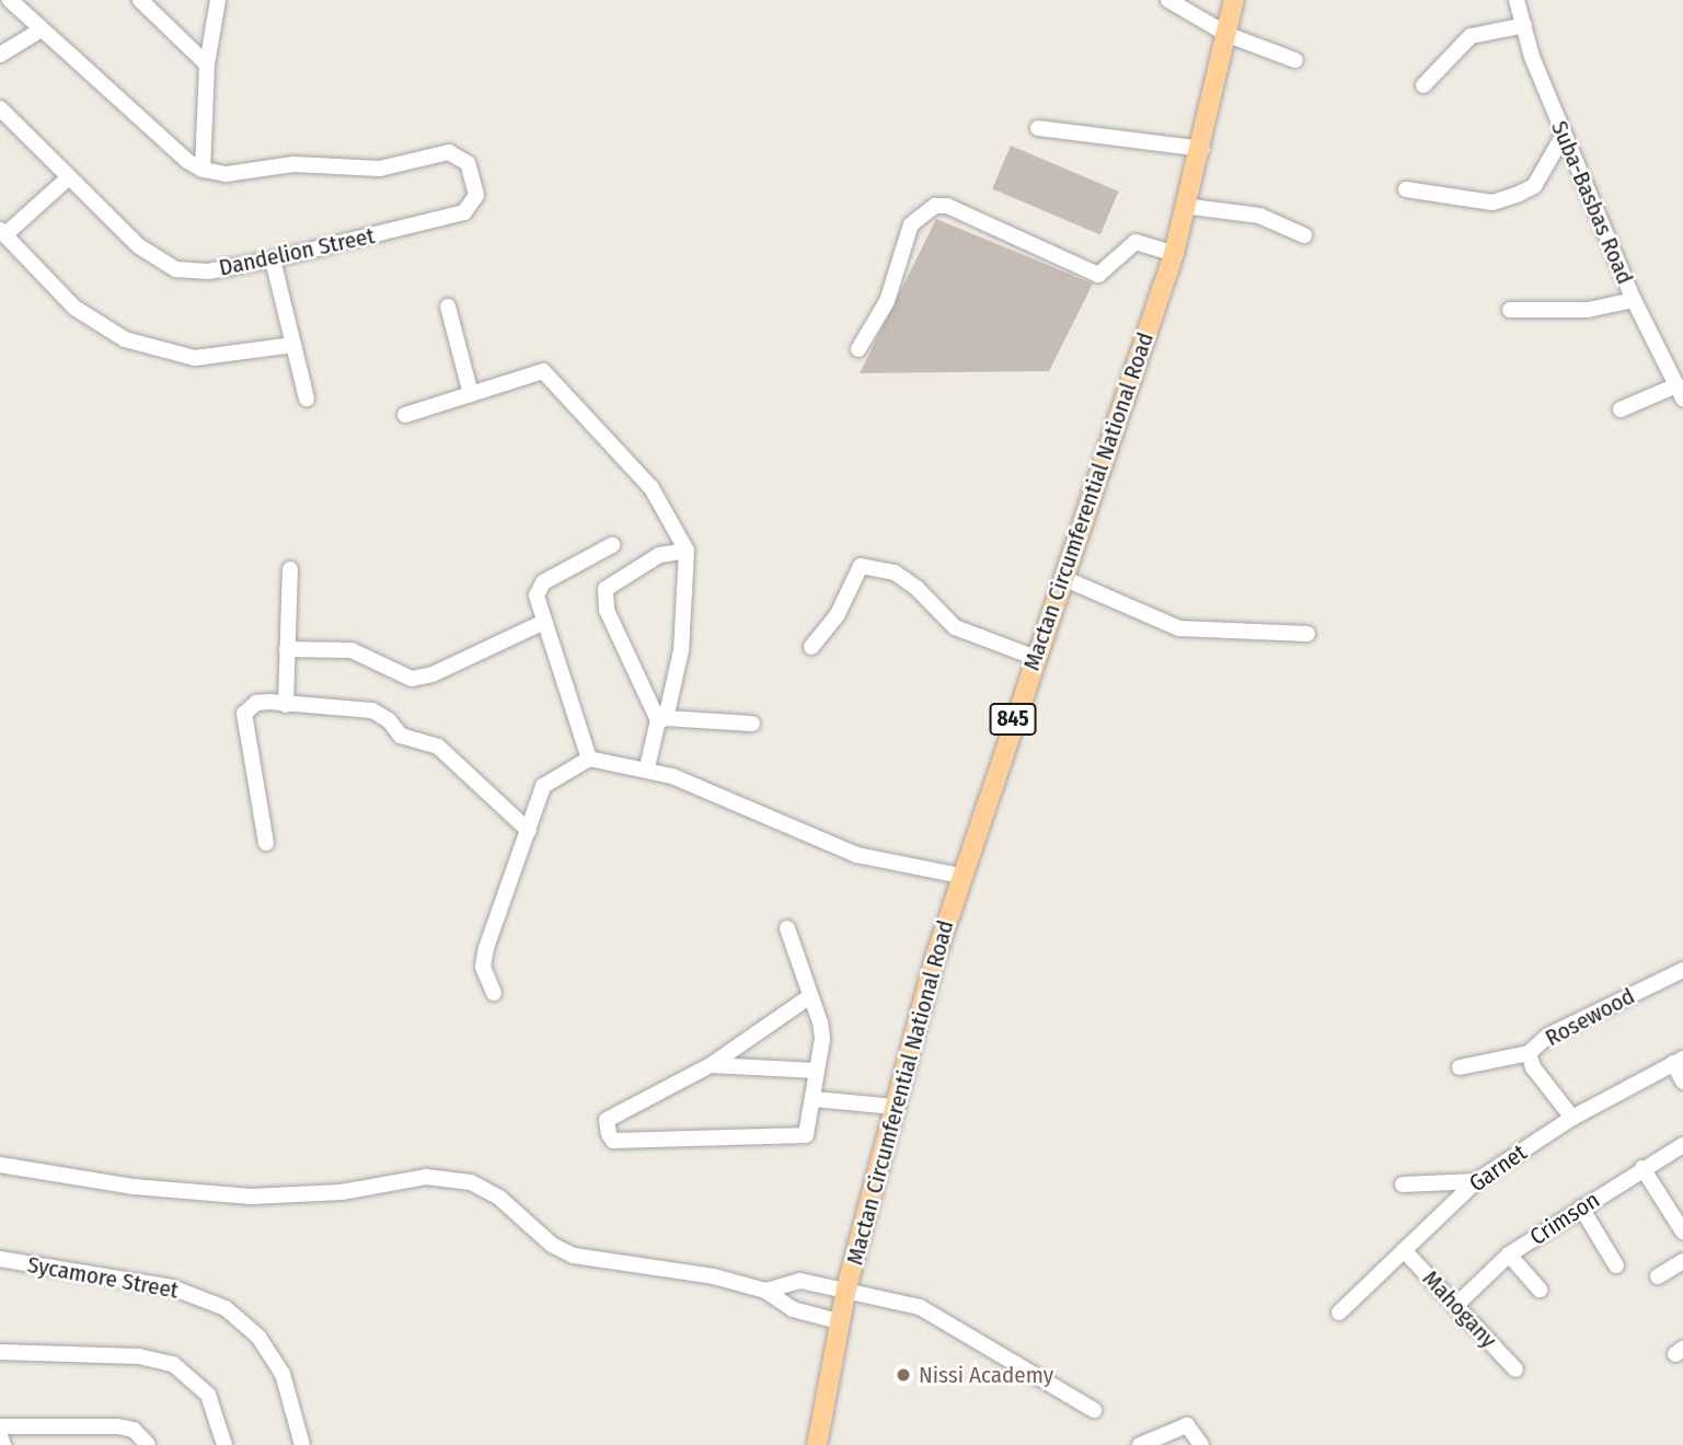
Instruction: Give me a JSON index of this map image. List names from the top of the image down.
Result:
{
  "streets": {
    "main road": ["Mactan Circumferential National Road", "845"],
    "street": [
      "Suba-Basbas Road",
      "Dandelion Street",
      "Rosewood",
      "Garnet",
      "Crimson",
      "Sycamore Street",
      "Mahogany"
    ]
  },
  "crossings": [
    ["Rosewood", "Garnet"],
    ["Garnet", "Mahogany"],
    ["Crimson", "Mahogany"]
  ],
  "places": ["Nissi Academy"]
}
